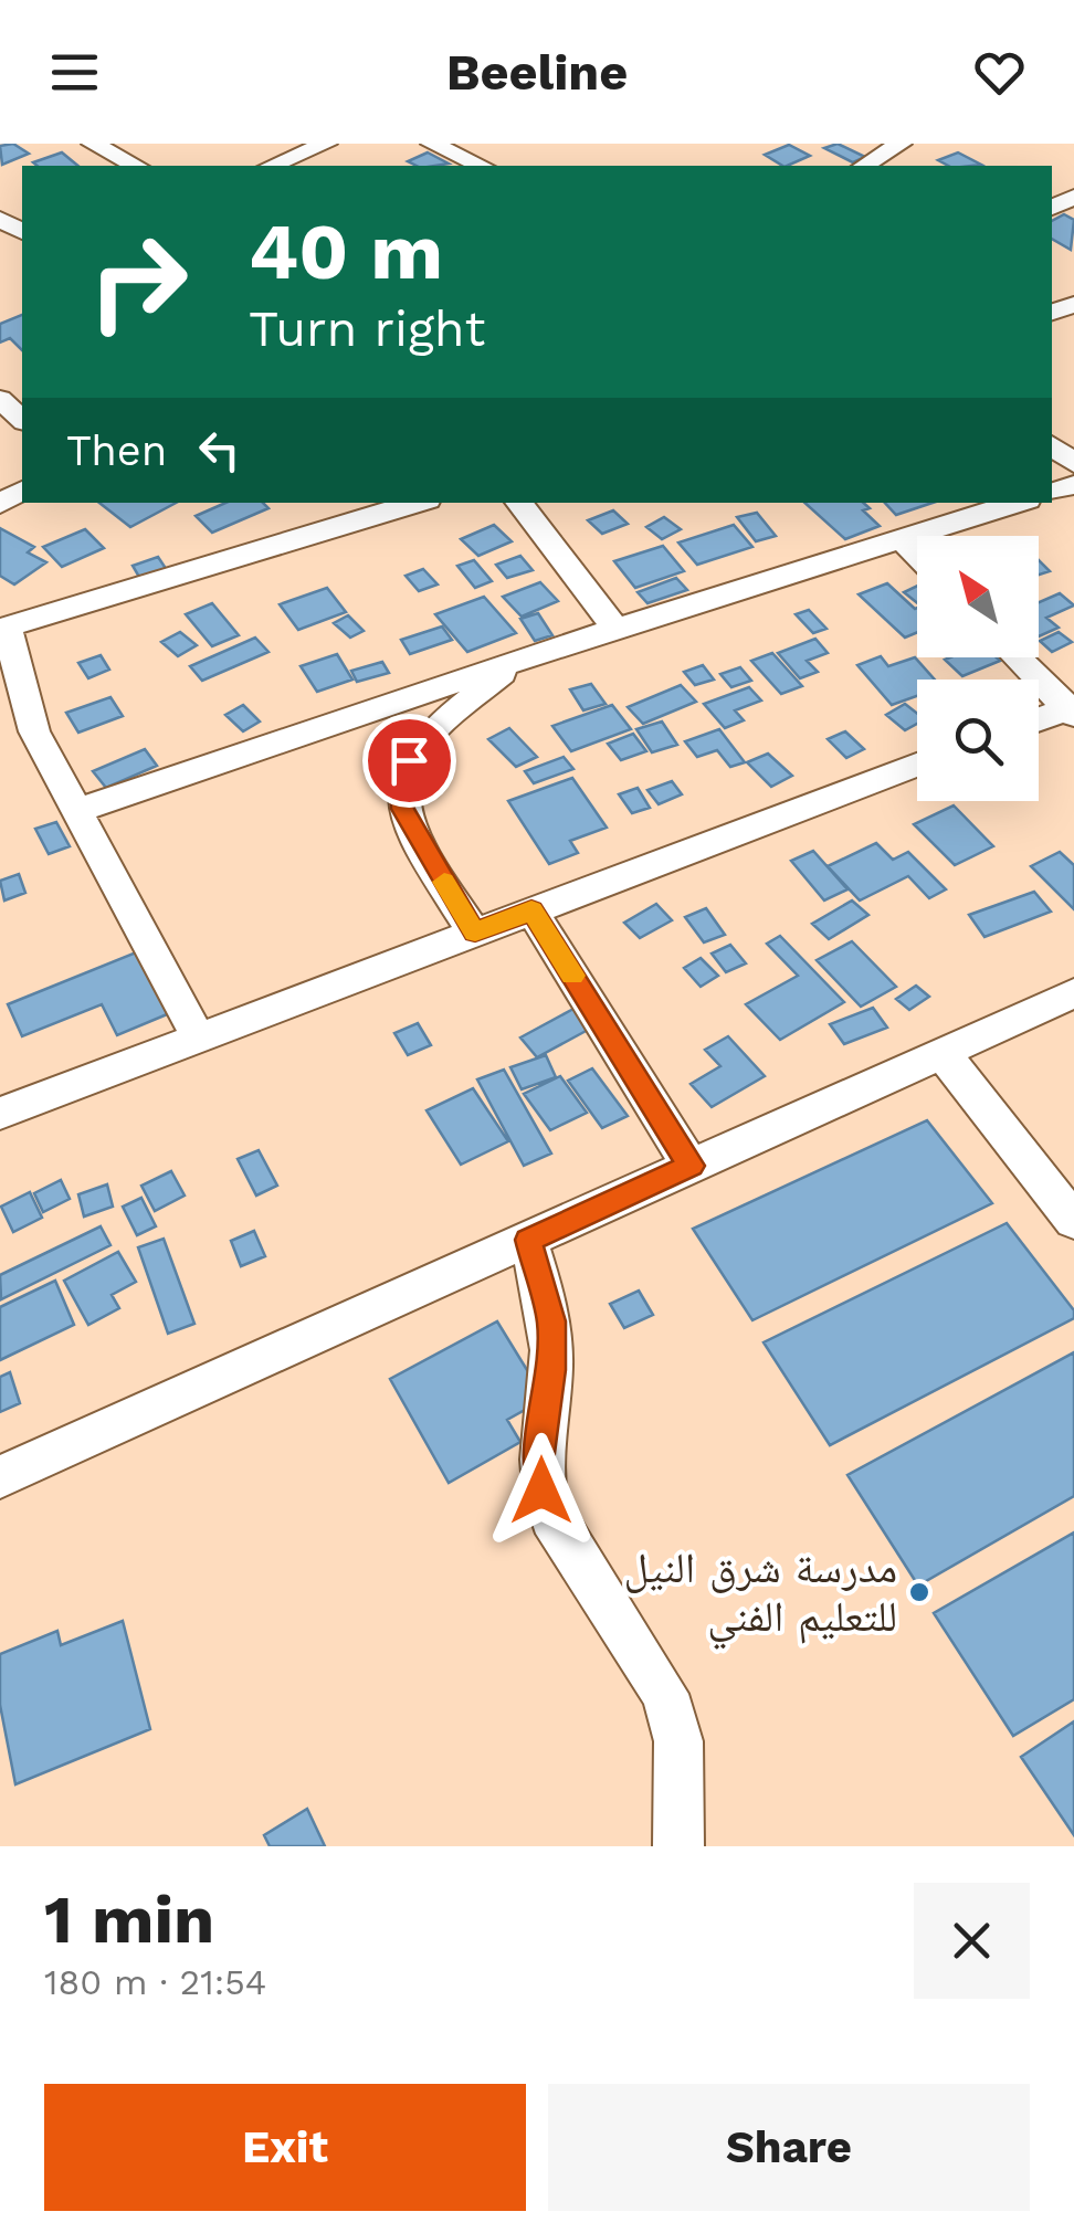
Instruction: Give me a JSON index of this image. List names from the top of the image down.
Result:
{
  "places": ["مدرسة شرق النيل للتعليم الفني"],
  "north": "top left",
  "page": {
    "header": "Beeline",
    "turn": ["40 m", "Turn right"],
    "then": "Then",
    "heading": ["1 min", "180 m · 21:54"],
    "buttons": ["Exit", "Share"]
  }
}
